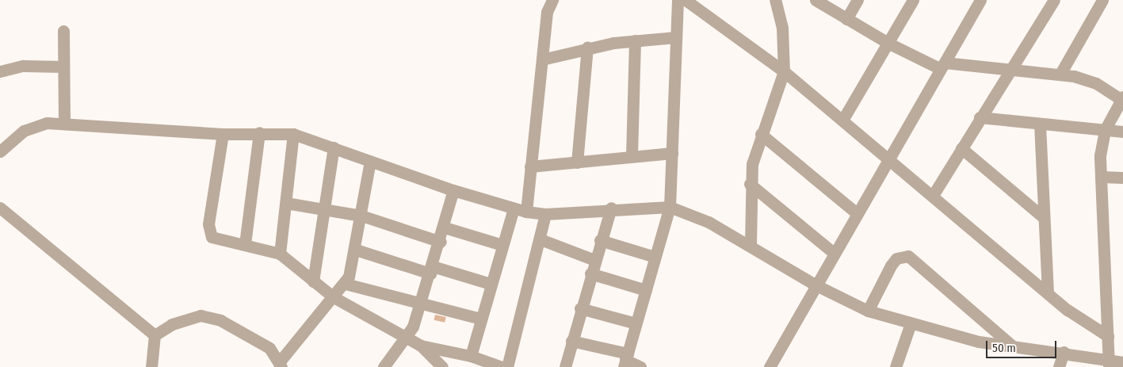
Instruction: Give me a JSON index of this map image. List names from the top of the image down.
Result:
{
  "scale_bar": "50 m"
}
